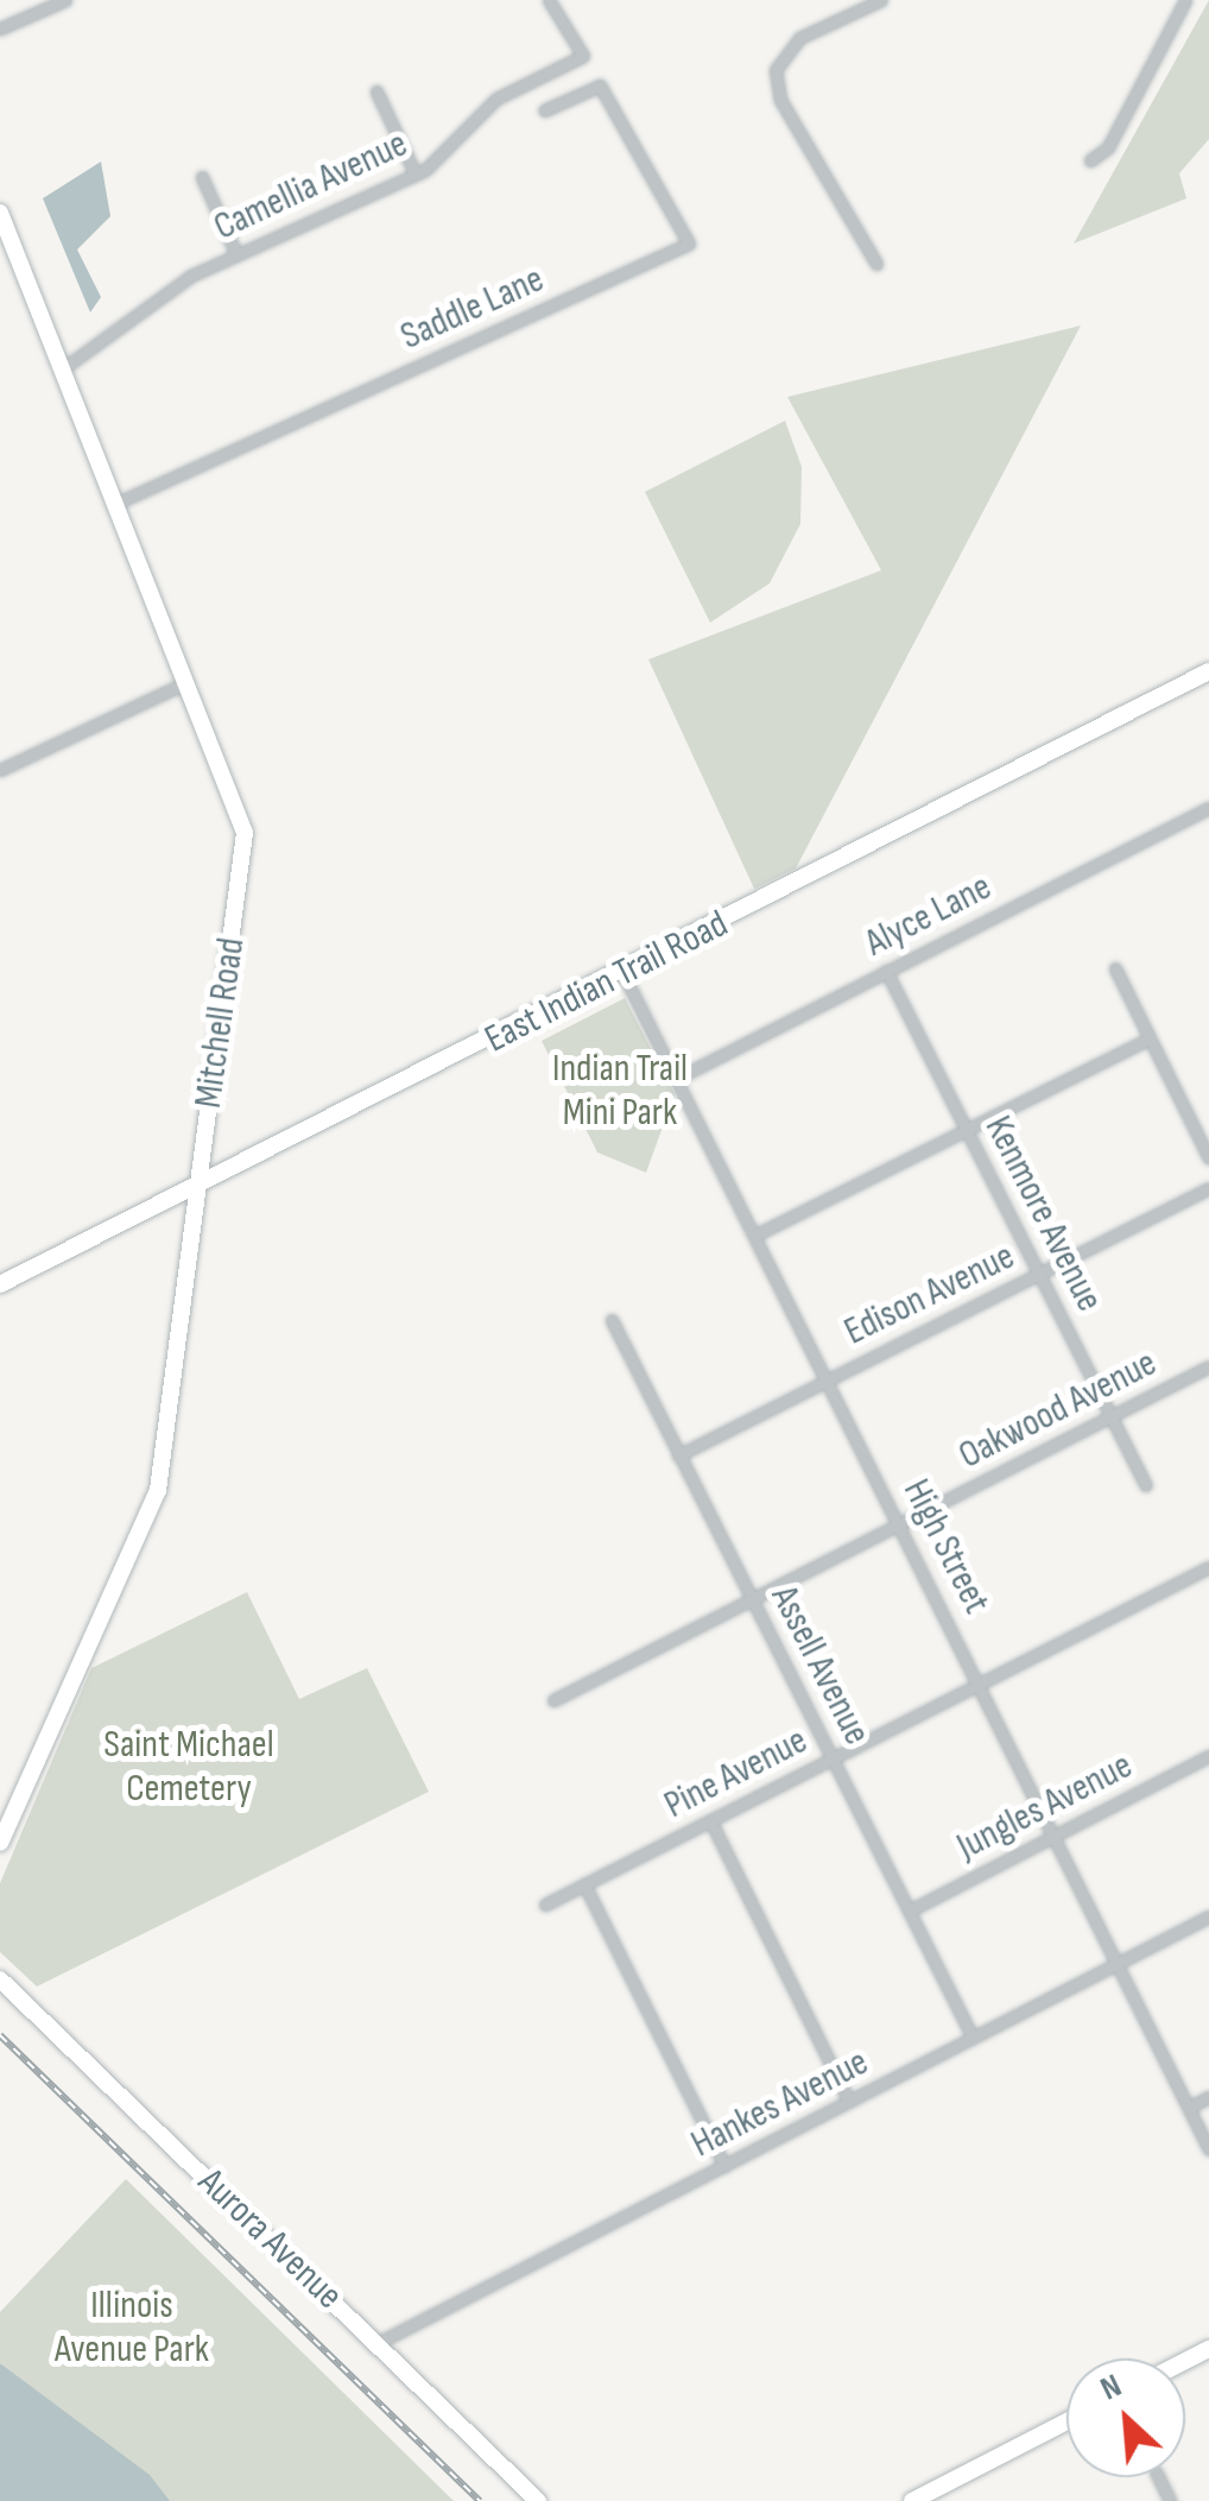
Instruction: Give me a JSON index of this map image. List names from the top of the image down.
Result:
{
  "streets": {
    "main road": ["East Indian Trail Road", "Mitchell Road", "Aurora Avenue"],
    "street": [
      "Camellia Avenue",
      "Saddle Lane",
      "Alyce Lane",
      "Kenmore Avenue",
      "Edison Avenue",
      "Oakwood Avenue",
      "High Street",
      "Assell Avenue",
      "Pine Avenue",
      "Jungles Avenue",
      "Hankes Avenue"
    ]
  },
  "crossings": [
    ["Camellia Avenue", "Mitchell Road"],
    ["Saddle Lane", "Mitchell Road"],
    ["Alyce Lane", "Kenmore Avenue"],
    ["Alyce Lane", "High Street"],
    ["East Indian Trail Road", "Mitchell Road"],
    ["East Indian Trail Road", "High Street"],
    ["Kenmore Avenue", "Edison Avenue"],
    ["Kenmore Avenue", "Oakwood Avenue"],
    ["Edison Avenue", "High Street"],
    ["Edison Avenue", "Assell Avenue"],
    ["Oakwood Avenue", "High Street"],
    ["Oakwood Avenue", "Assell Avenue"],
    ["High Street", "Pine Avenue"],
    ["High Street", "Jungles Avenue"],
    ["High Street", "Hankes Avenue"],
    ["Assell Avenue", "Pine Avenue"],
    ["Assell Avenue", "Jungles Avenue"],
    ["Assell Avenue", "Hankes Avenue"],
    ["Hankes Avenue", "Aurora Avenue"]
  ],
  "parks": ["Indian Trail Mini Park", "Saint Michael Cemetery", "Illinois Avenue Park"],
  "north": "top left"
}
